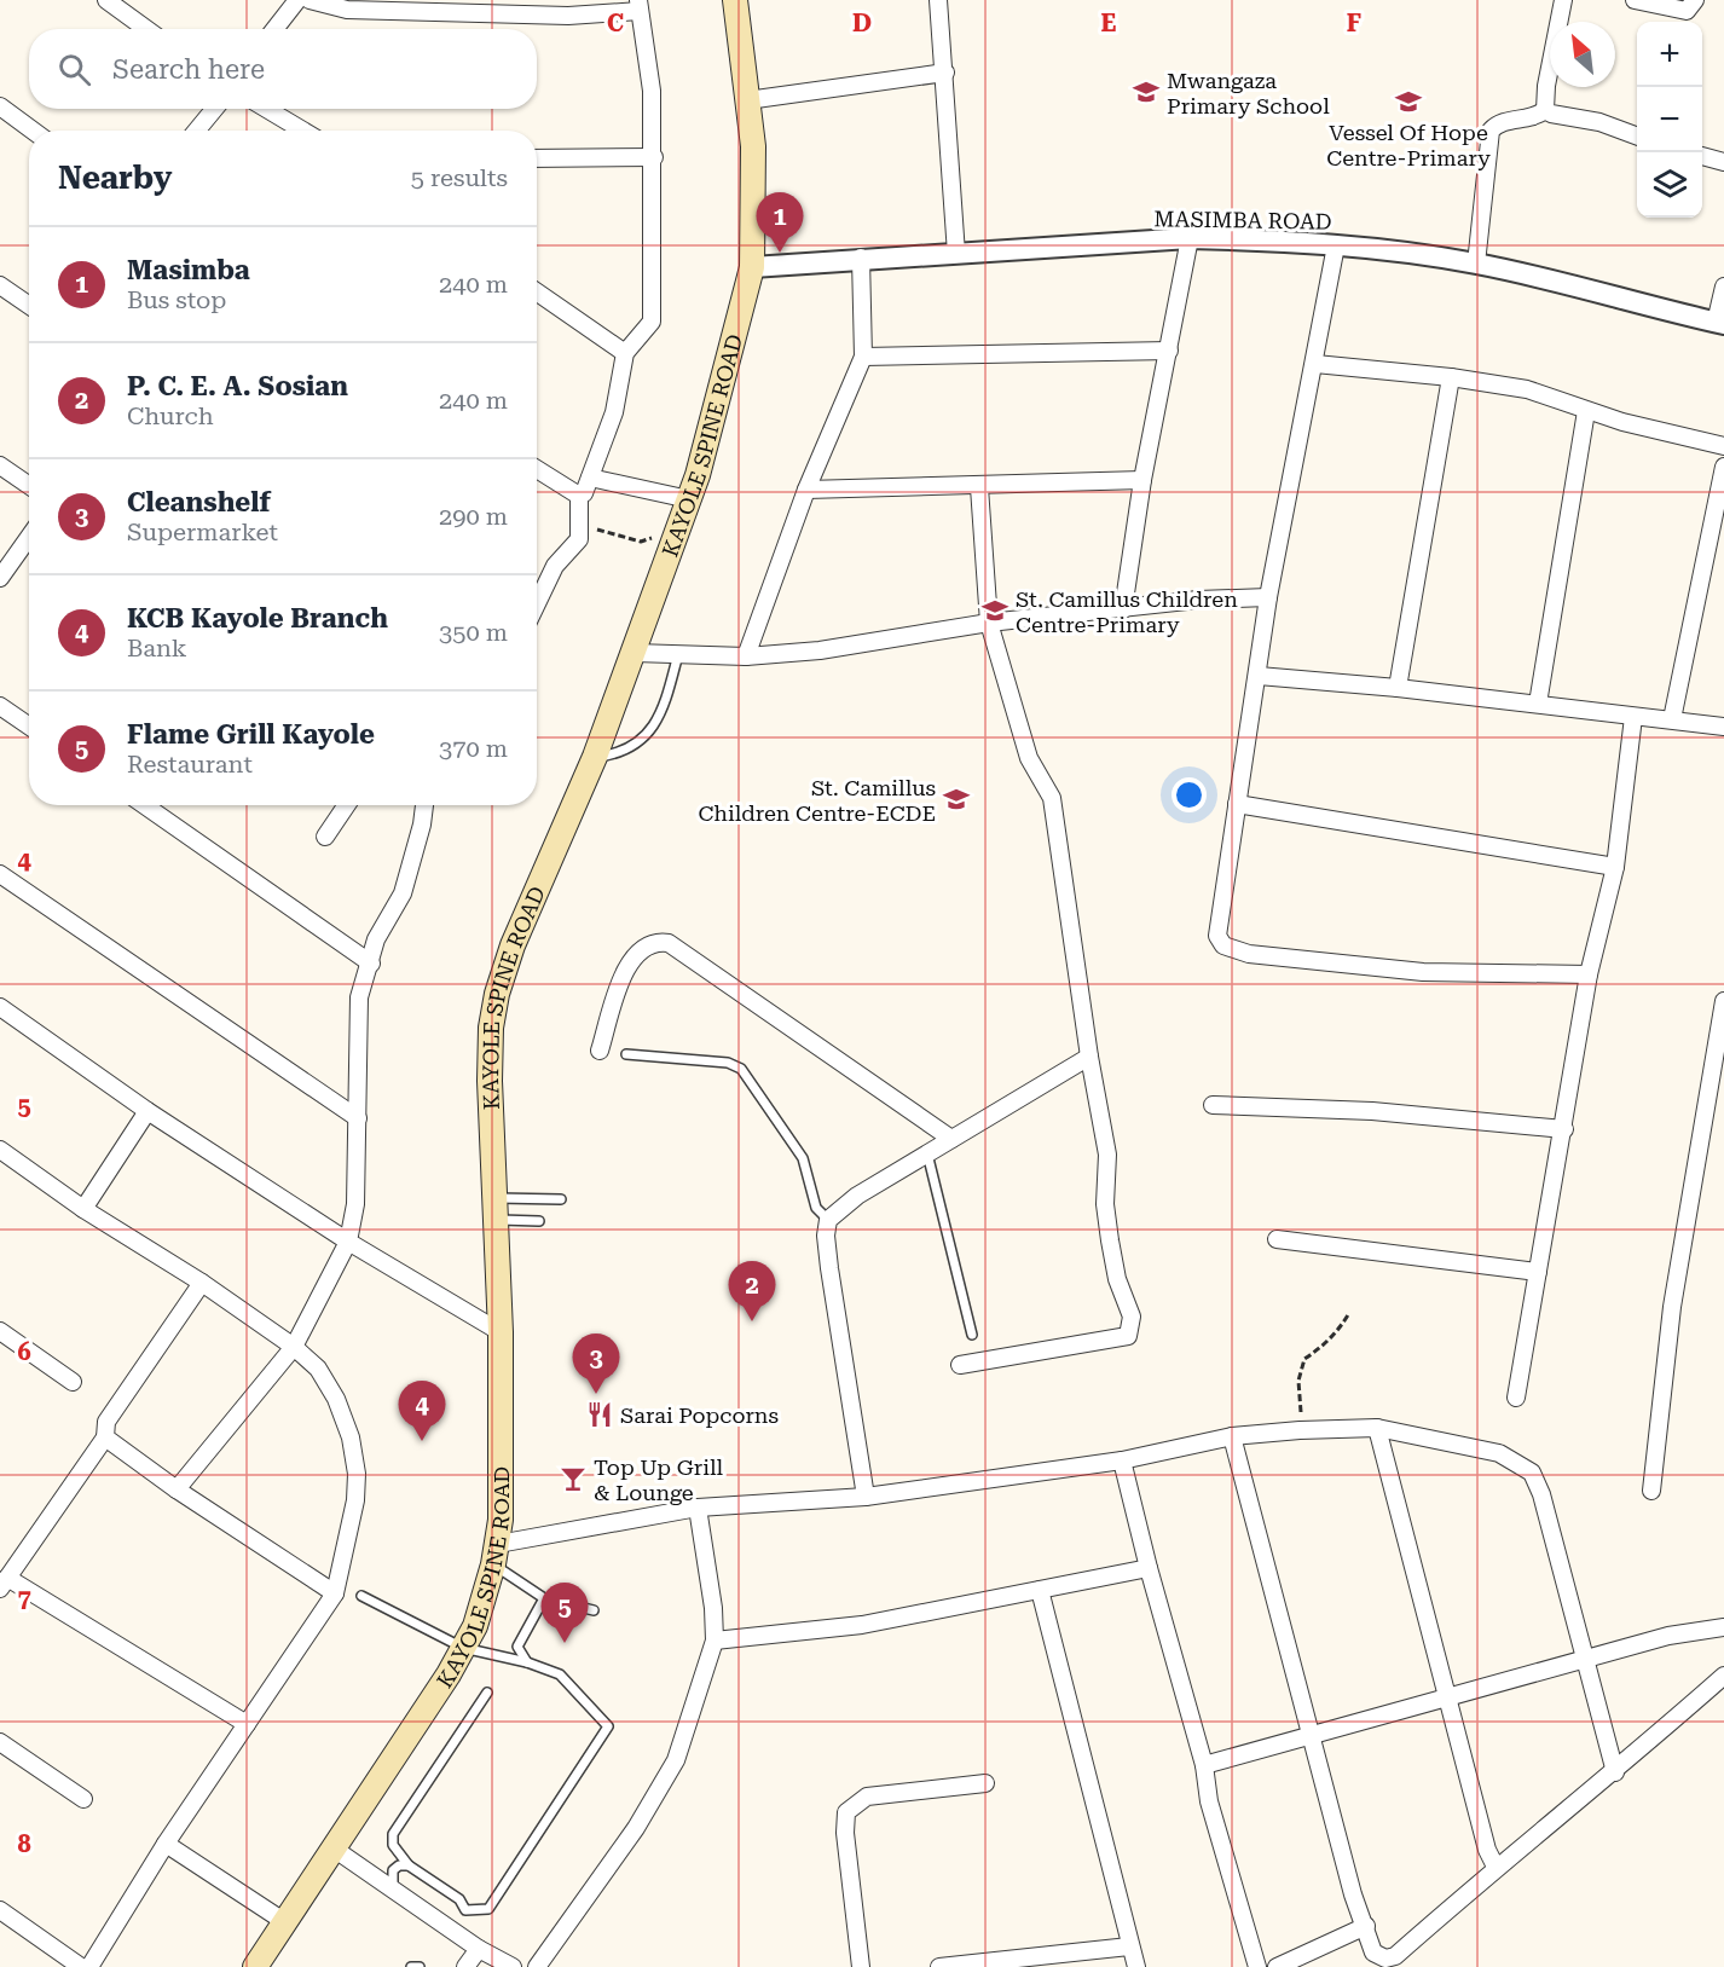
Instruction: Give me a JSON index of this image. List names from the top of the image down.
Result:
{
  "streets": {
    "main road": ["KAYOLE SPINE ROAD"],
    "street": ["MASIMBA ROAD"]
  },
  "crossings": [
    ["MASIMBA ROAD", "KAYOLE SPINE ROAD"]
  ],
  "places": {
    "school or university": [
      "Mwangaza Primary School",
      "Vessel Of Hope Centre-Primary",
      "St. Camillus Children Centre-Primary",
      "St. Camillus Children Centre-ECDE"
    ],
    "restaurant": ["Sarai Popcorns"],
    "bar": ["Top Up Grill & Lounge"]
  },
  "north": "top left",
  "page": {
    "map_buttons": ["+", "−"],
    "search": "Search here",
    "heading": ["Nearby", "5 results"],
    "pins": [
      "1",
      "2",
      "3",
      "4",
      "5"
    ],
    "list": [
      {
        "mark": "1",
        "name": "Masimba",
        "note": "Bus stop",
        "value": "240 m"
      },
      {
        "mark": "2",
        "name": "P. C. E. A. Sosian",
        "note": "Church",
        "value": "240 m"
      },
      {
        "mark": "3",
        "name": "Cleanshelf",
        "note": "Supermarket",
        "value": "290 m"
      },
      {
        "mark": "4",
        "name": "KCB Kayole Branch",
        "note": "Bank",
        "value": "350 m"
      },
      {
        "mark": "5",
        "name": "Flame Grill Kayole",
        "note": "Restaurant",
        "value": "370 m"
      }
    ]
  },
  "grid": {
    "columns": [
      "C",
      "D",
      "E",
      "F"
    ],
    "rows": [
      "4",
      "5",
      "6",
      "7",
      "8"
    ]
  }
}
